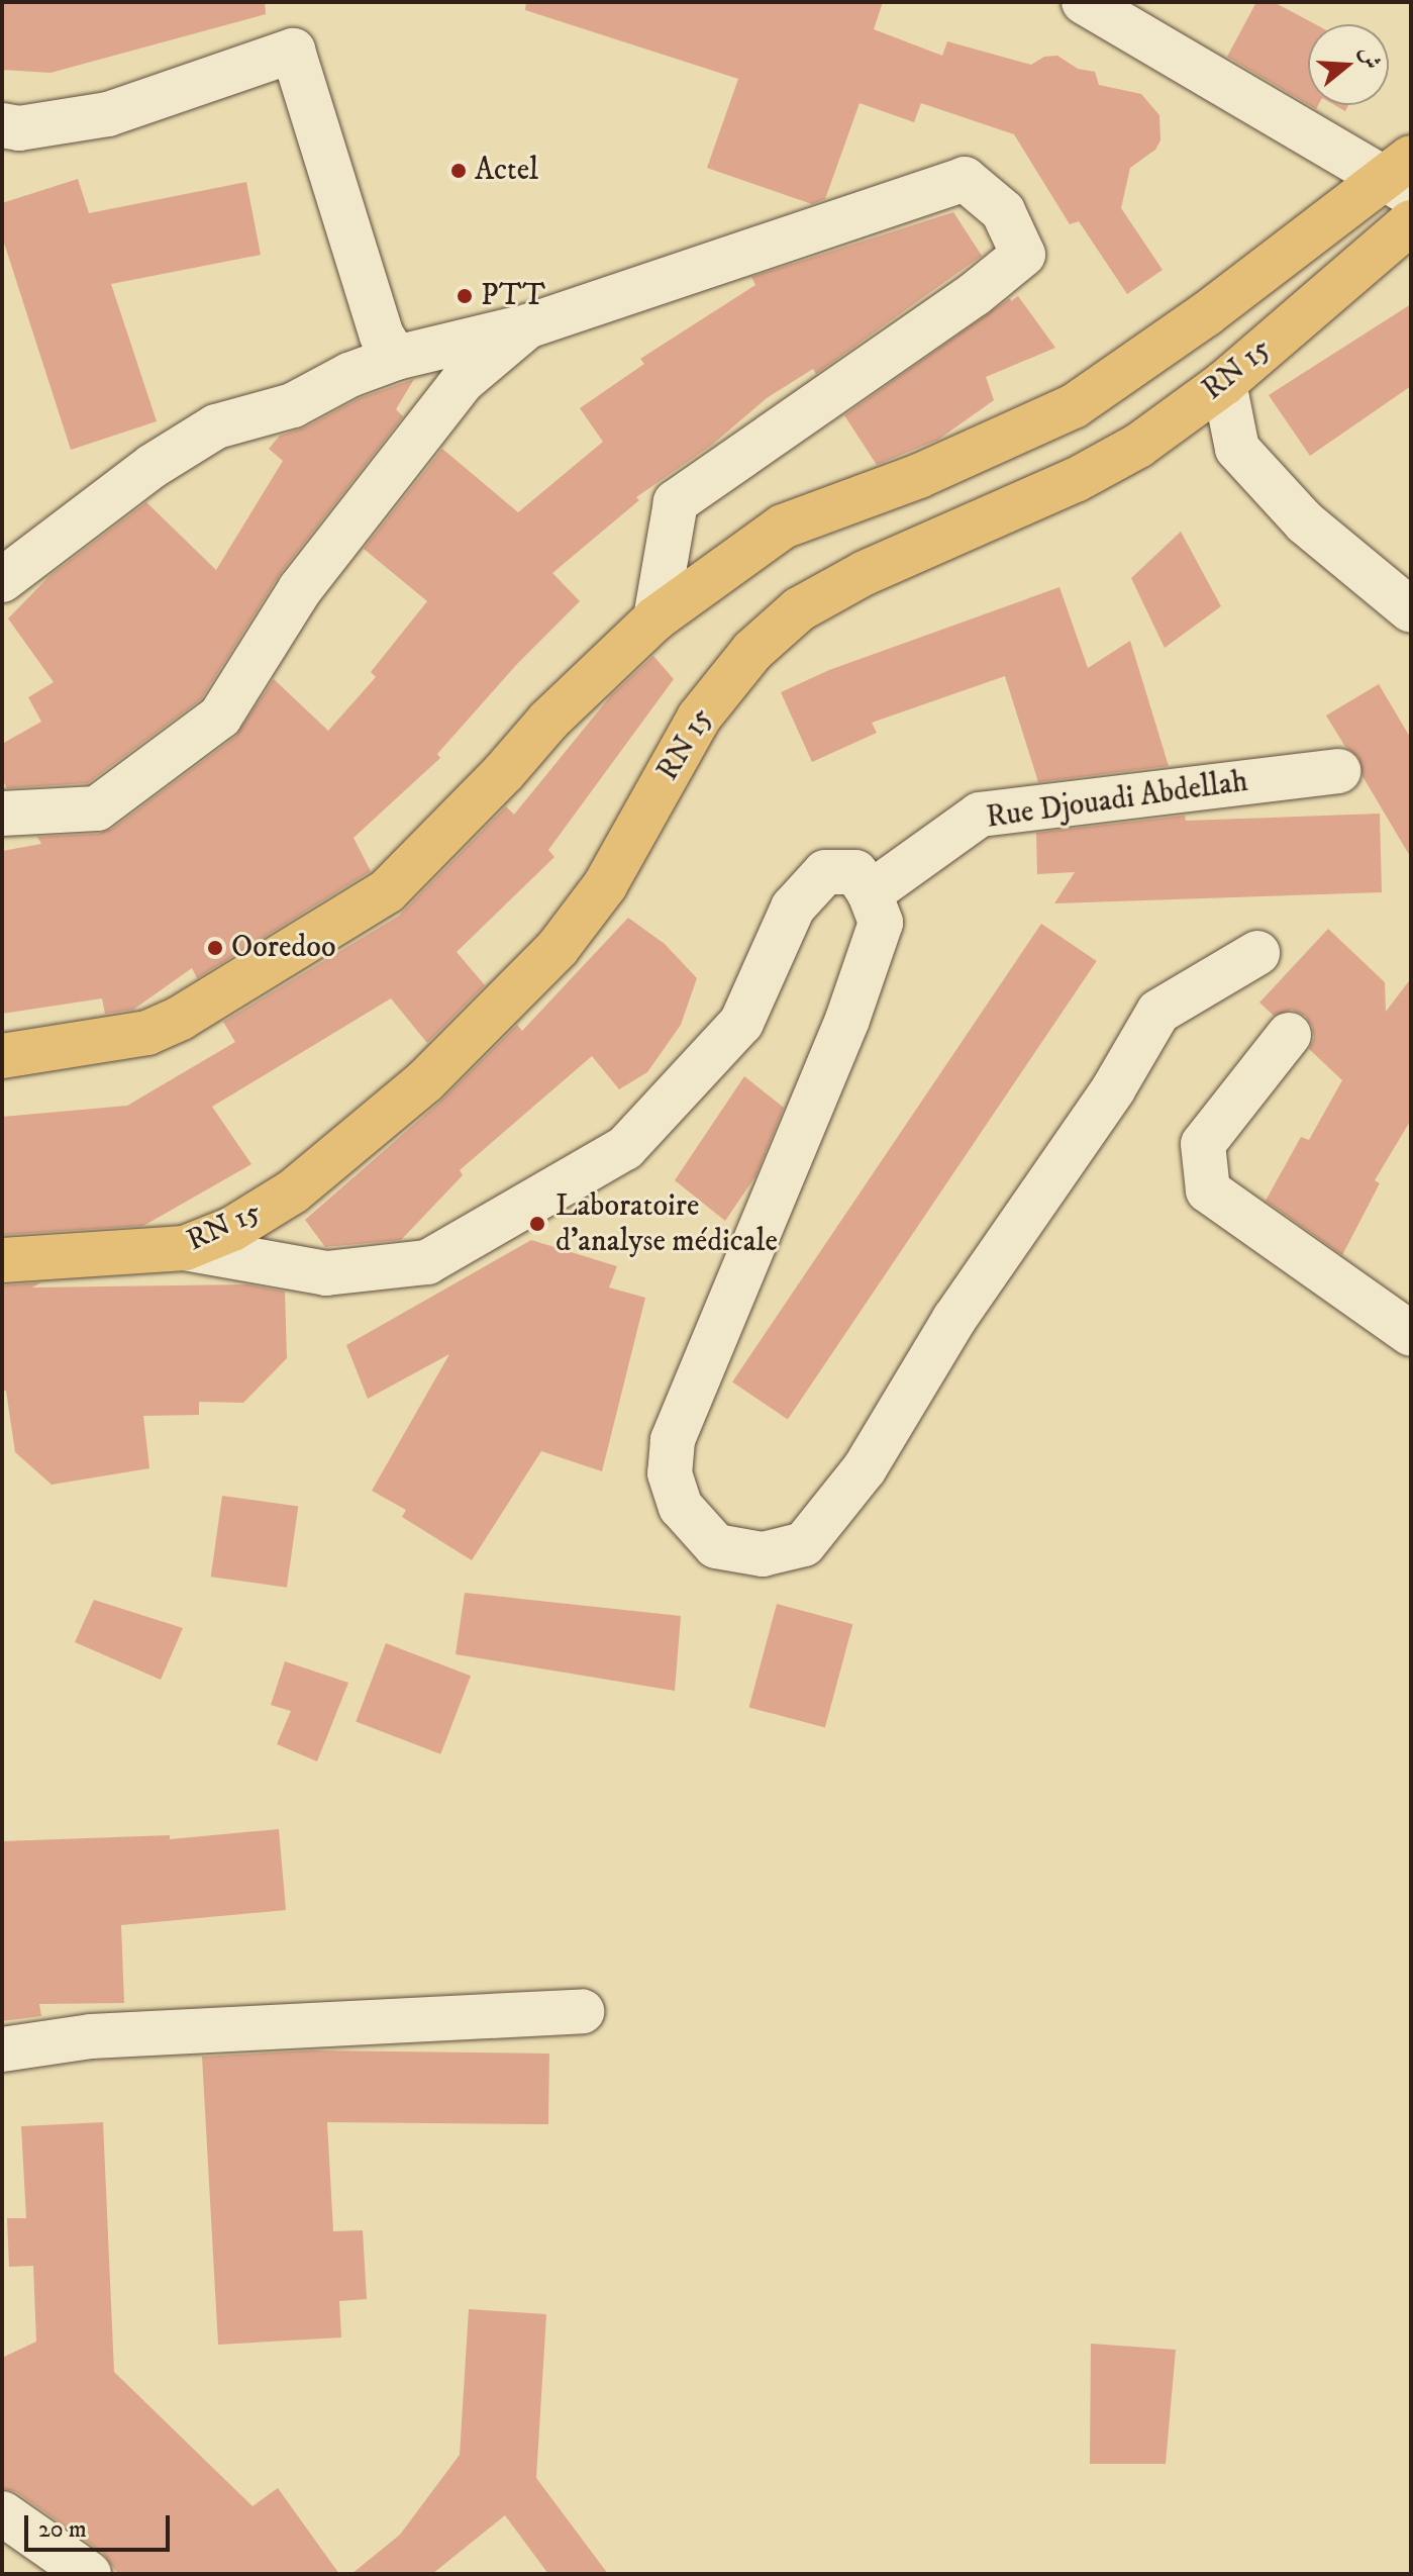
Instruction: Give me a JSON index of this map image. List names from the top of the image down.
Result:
{
  "streets": {
    "main road": ["RN 15"],
    "street": ["Rue Djouadi Abdellah"]
  },
  "places": [
    "Actel",
    "PTT",
    "Ooredoo",
    "Laboratoire d'analyse médicale"
  ],
  "scale_bar": "20 m",
  "north": "right"
}
